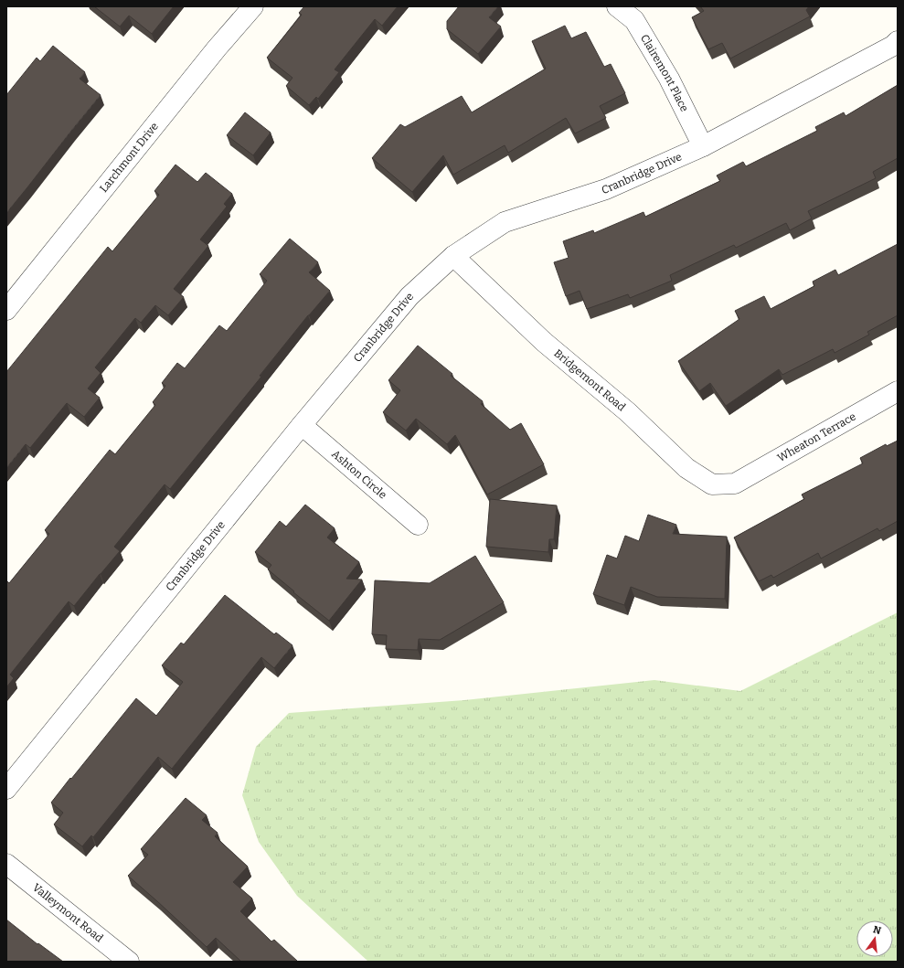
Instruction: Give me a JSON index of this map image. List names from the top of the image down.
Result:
{
  "streets": {
    "street": [
      "Clairemont Place",
      "Larchmont Drive",
      "Cranbridge Drive",
      "Bridgemont Road",
      "Wheaton Terrace",
      "Ashton Circle",
      "Valleymont Road"
    ]
  },
  "crossings": [
    ["Clairemont Place", "Cranbridge Drive"],
    ["Cranbridge Drive", "Bridgemont Road"],
    ["Cranbridge Drive", "Ashton Circle"],
    ["Bridgemont Road", "Wheaton Terrace"]
  ],
  "north": "top"
}
